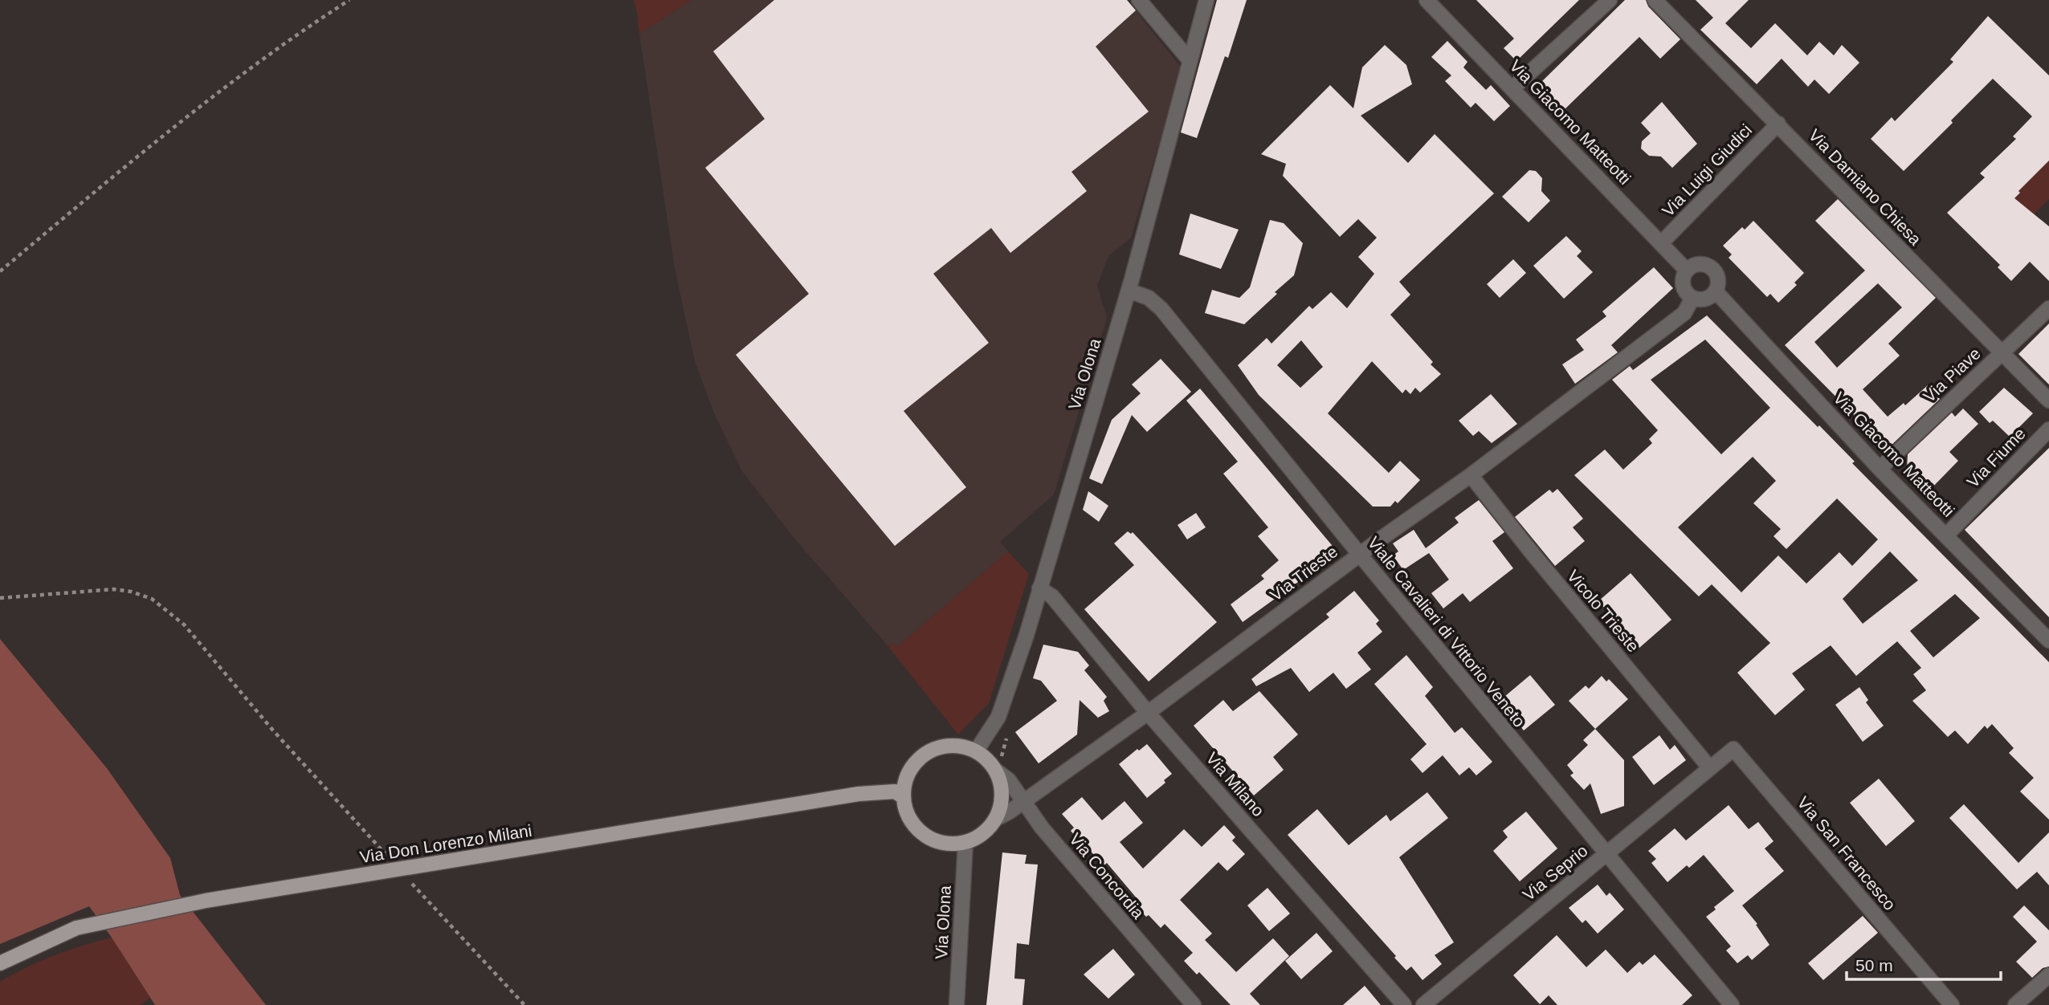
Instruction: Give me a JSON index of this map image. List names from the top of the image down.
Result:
{
  "streets": {
    "main road": ["Via Don Lorenzo Milani"],
    "street": [
      "Via Giacomo Matteotti",
      "Via Luigi Giudici",
      "Via Damiano Chiesa",
      "Via Olona",
      "Via Piave",
      "Via Fiume",
      "Via Trieste",
      "Vicolo Trieste",
      "Viale Cavalieri di Vittorio Veneto",
      "Via Milano",
      "Via San Francesco",
      "Via Seprio",
      "Via Concordia"
    ]
  },
  "crossings": [
    ["Via Giacomo Matteotti", "Via Luigi Giudici"],
    ["Via Giacomo Matteotti", "Via Piave"],
    ["Via Giacomo Matteotti", "Via Fiume"],
    ["Via Giacomo Matteotti", "Via Trieste"],
    ["Via Luigi Giudici", "Via Damiano Chiesa"],
    ["Via Damiano Chiesa", "Via Piave"],
    ["Via Olona", "Via Trieste"],
    ["Via Olona", "Viale Cavalieri di Vittorio Veneto"],
    ["Via Olona", "Via Milano"],
    ["Via Olona", "Via Don Lorenzo Milani"],
    ["Via Olona", "Via Concordia"],
    ["Via Trieste", "Vicolo Trieste"],
    ["Via Trieste", "Viale Cavalieri di Vittorio Veneto"],
    ["Via Trieste", "Via Milano"],
    ["Via Trieste", "Via Don Lorenzo Milani"],
    ["Via Trieste", "Via Concordia"],
    ["Vicolo Trieste", "Via San Francesco"],
    ["Vicolo Trieste", "Via Seprio"],
    ["Viale Cavalieri di Vittorio Veneto", "Via Seprio"],
    ["Via Don Lorenzo Milani", "Via Concordia"],
    ["Via San Francesco", "Via Seprio"]
  ],
  "scale_bar": "50 m"
}
